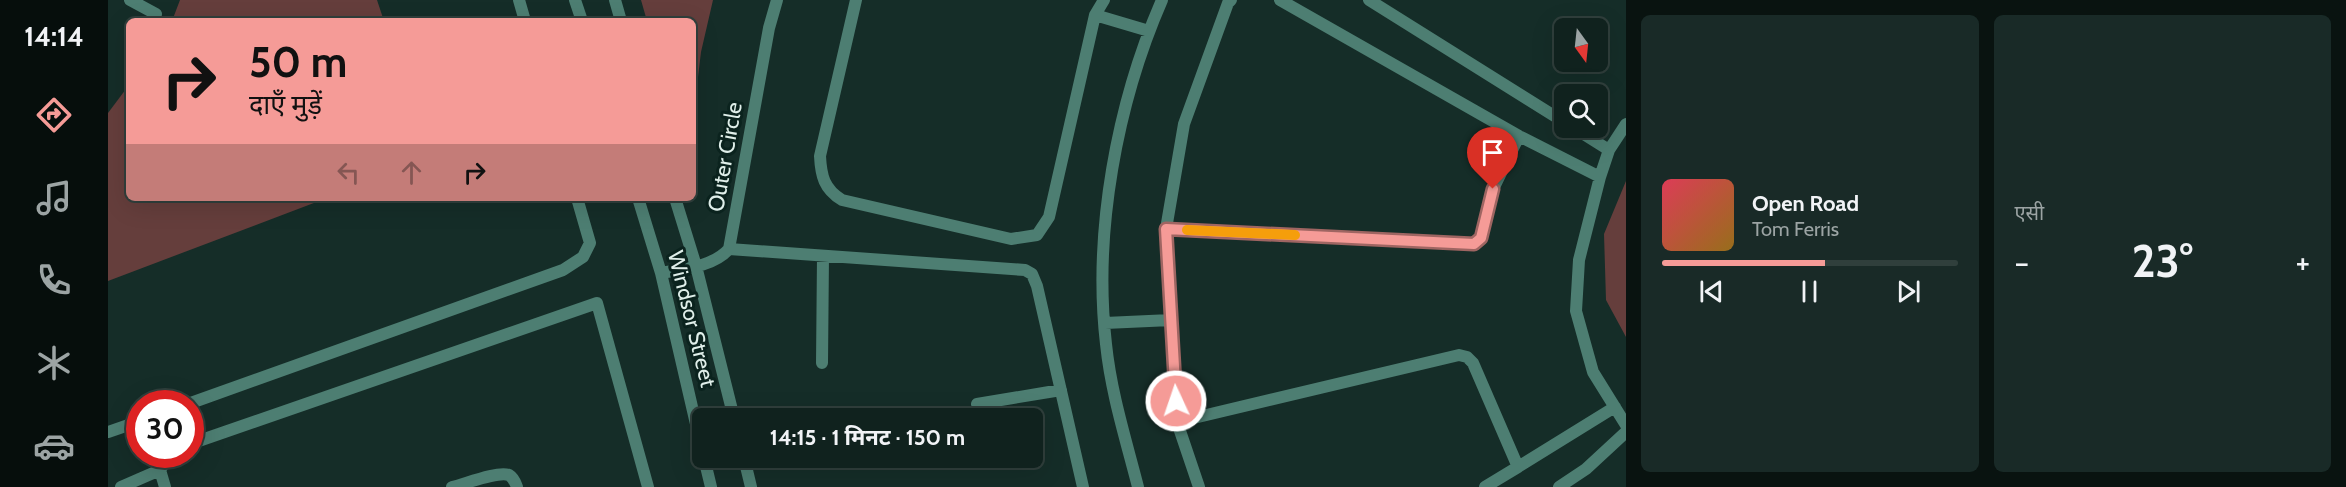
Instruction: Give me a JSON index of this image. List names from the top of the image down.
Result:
{
  "streets": {
    "street": ["Outer Circle", "Windsor Street"]
  },
  "north": "bottom",
  "page": {
    "tabs": "14:14",
    "tile": "एसी",
    "turn": ["50 m", "दाएँ मुड़ें"],
    "song": ["Open Road", "Tom Ferris"],
    "heat": ["−", "23°", "+"],
    "limit": "30",
    "trip": "14:15 · 1 मिनट · 150 m"
  }
}
